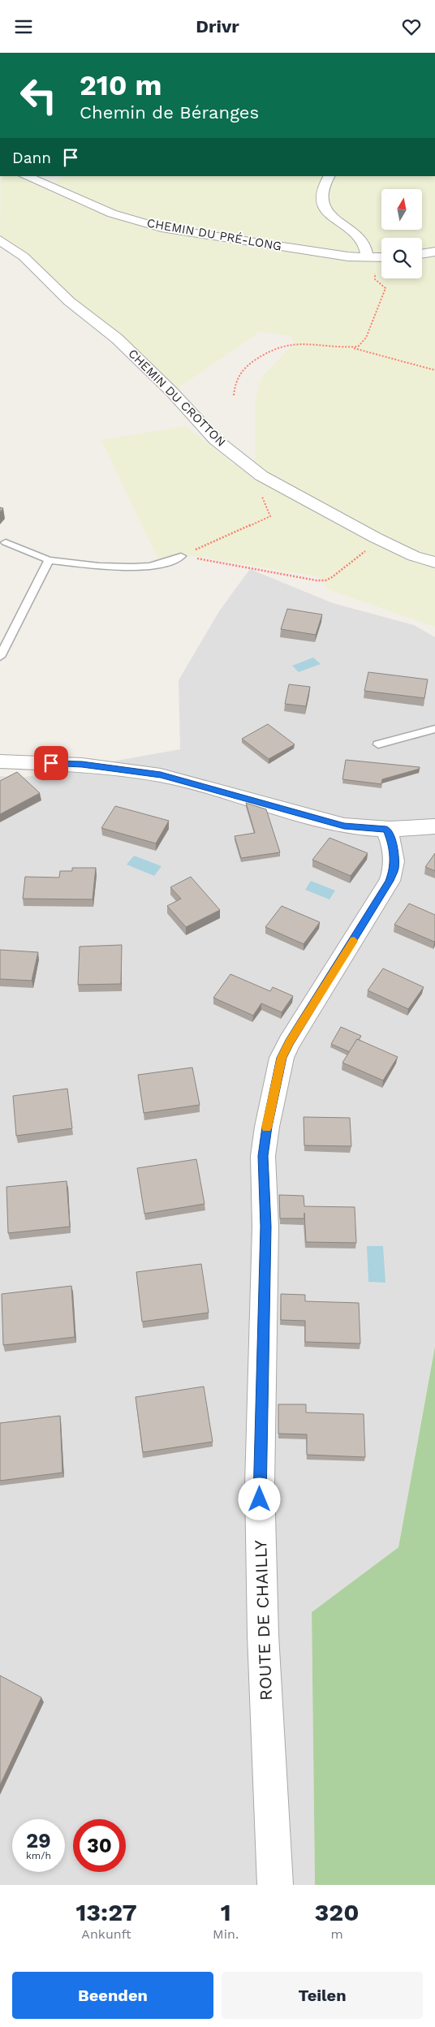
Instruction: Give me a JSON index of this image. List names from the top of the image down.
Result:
{
  "streets": {
    "street": ["CHEMIN DU PRÉ-LONG", "CHEMIN DU CROTTON", "ROUTE DE CHAILLY"]
  },
  "north": "top",
  "page": {
    "header": "Drivr",
    "turn": ["210 m", "Chemin de Béranges"],
    "then": "Dann",
    "speed": "29 km/h",
    "limit": "30",
    "eta": [
      "13:27",
      "Ankunft",
      "1",
      "Min.",
      "320",
      "m"
    ],
    "buttons": ["Beenden", "Teilen"]
  }
}
